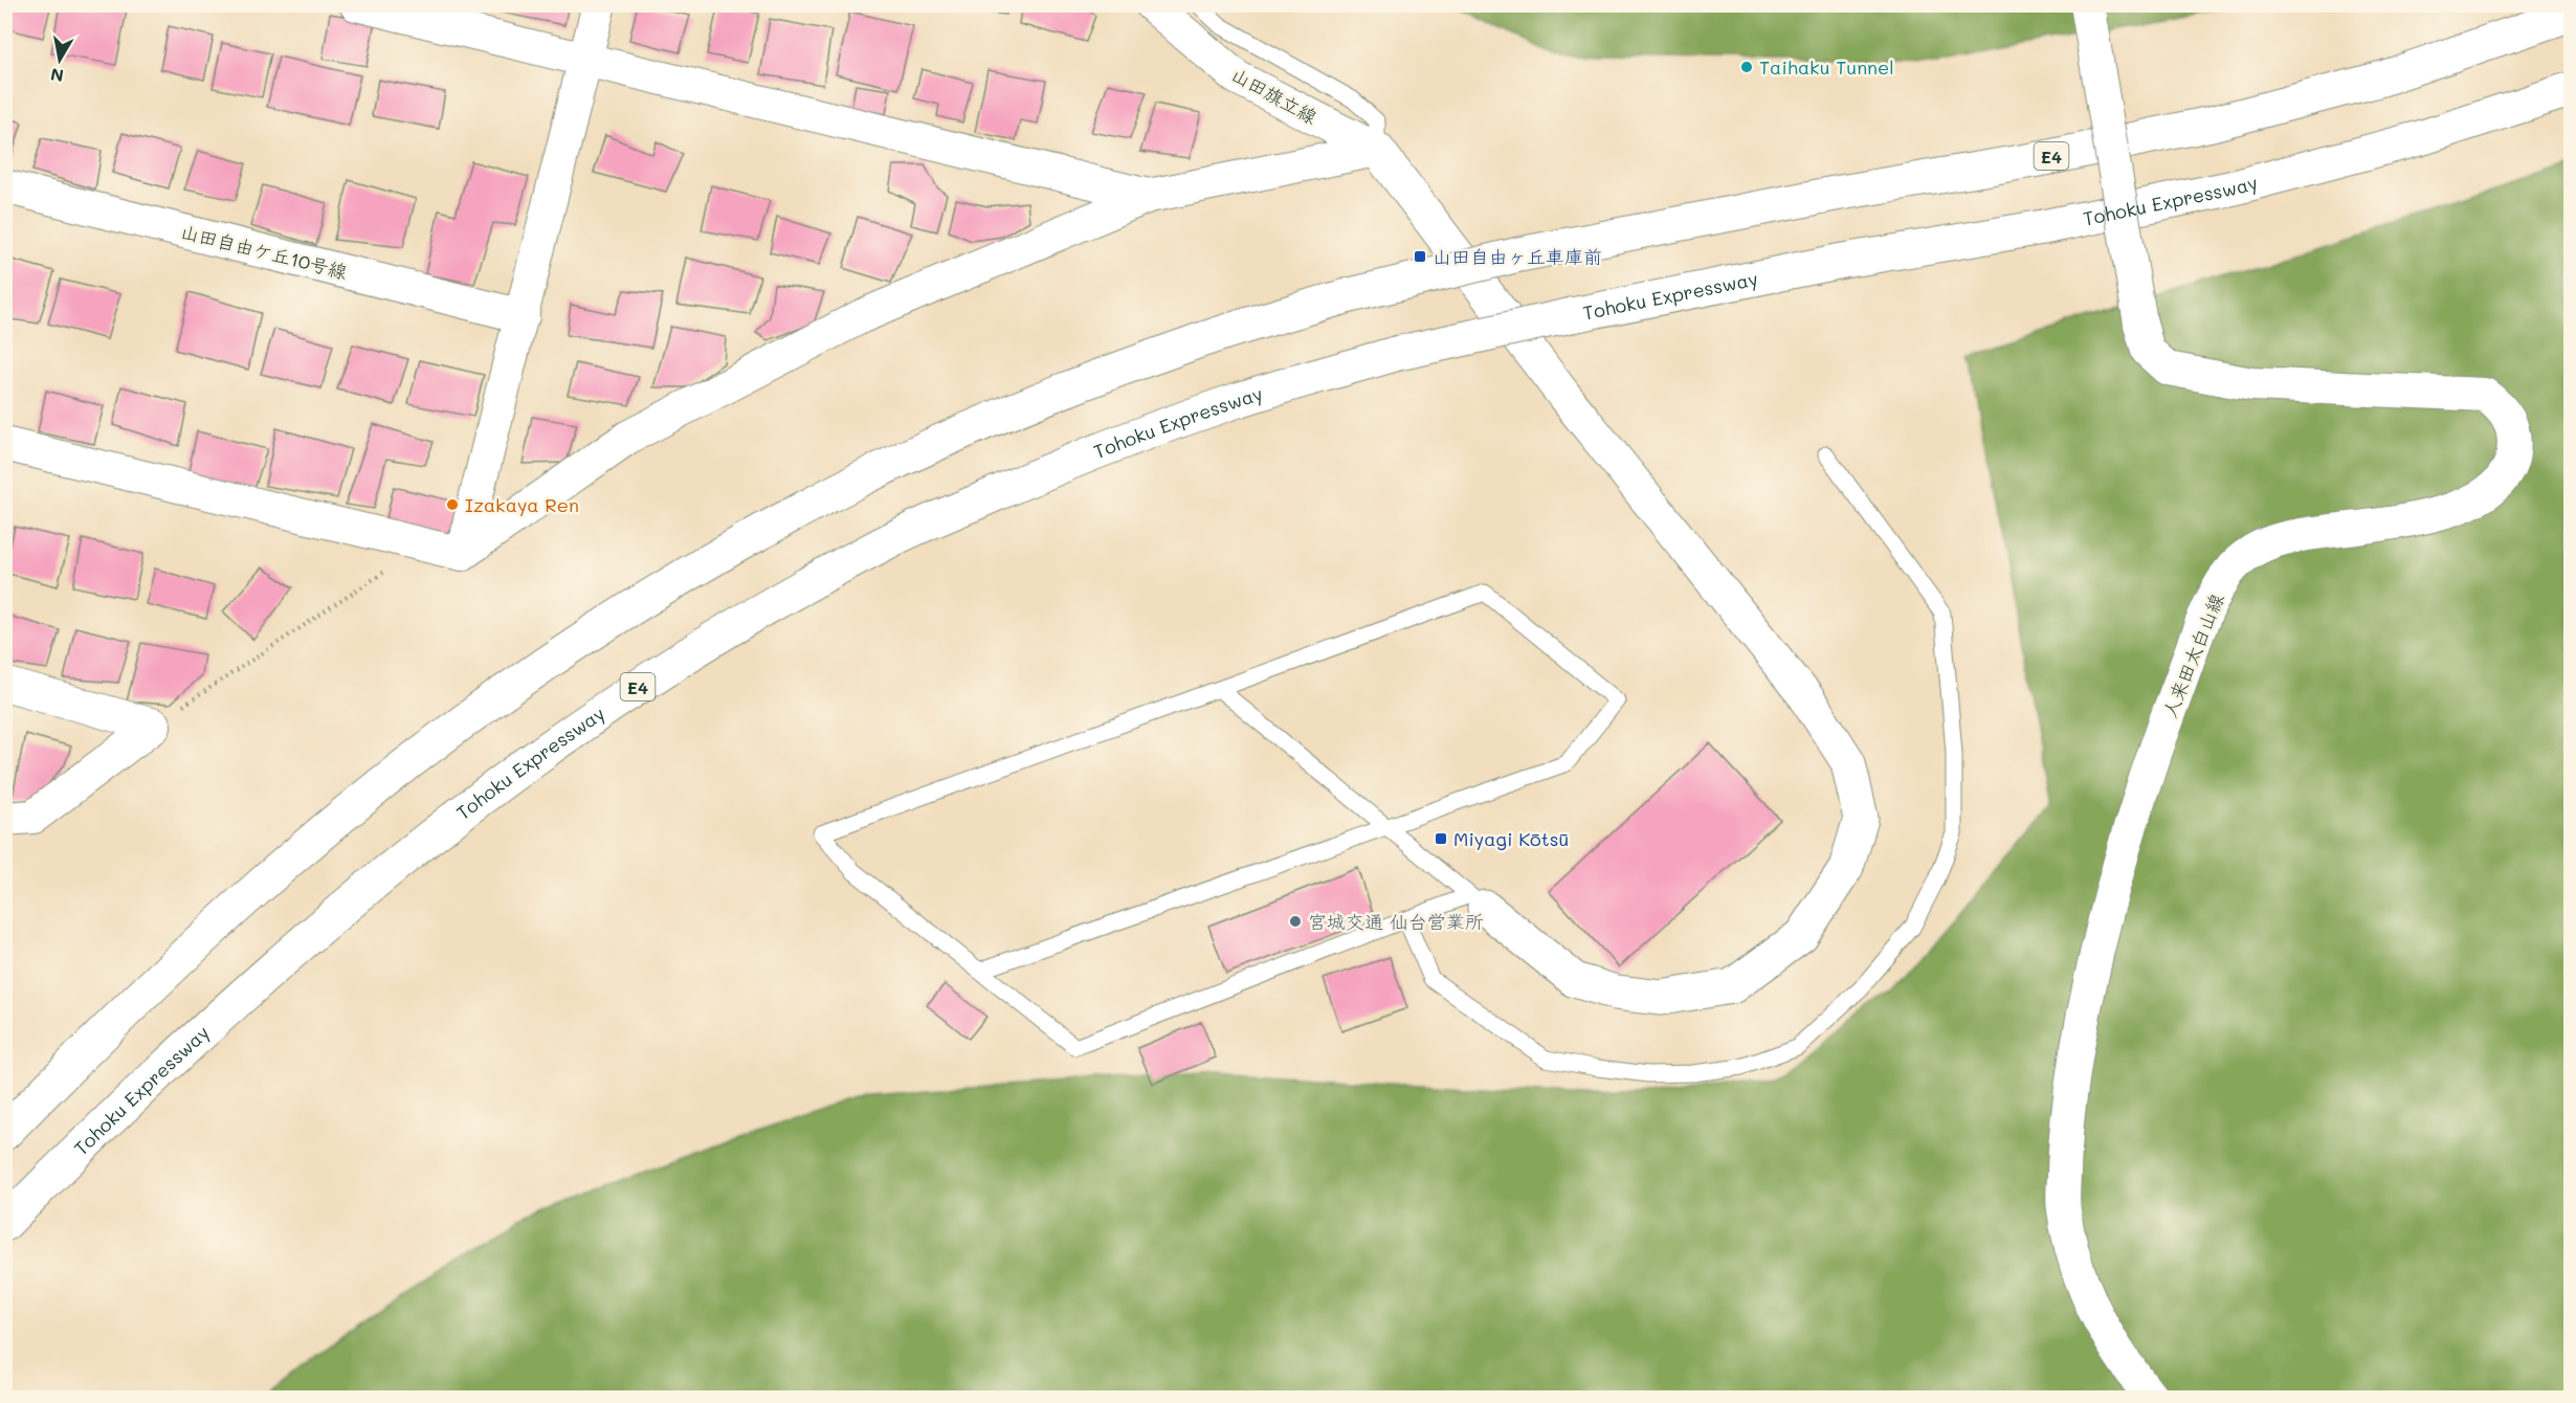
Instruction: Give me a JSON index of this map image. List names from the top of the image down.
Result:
{
  "streets": {
    "main road": ["E4", "Tohoku Expressway"],
    "street": ["山田旗立線", "山田自由ケ丘10号線", "人来田太白山線"]
  },
  "places": {
    "other": ["Taihaku Tunnel", "Izakaya Ren", "宮城交通 仙台営業所"],
    "transit": ["山田自由ヶ丘車庫前", "Miyagi Kōtsū"]
  },
  "north": "bottom"
}
